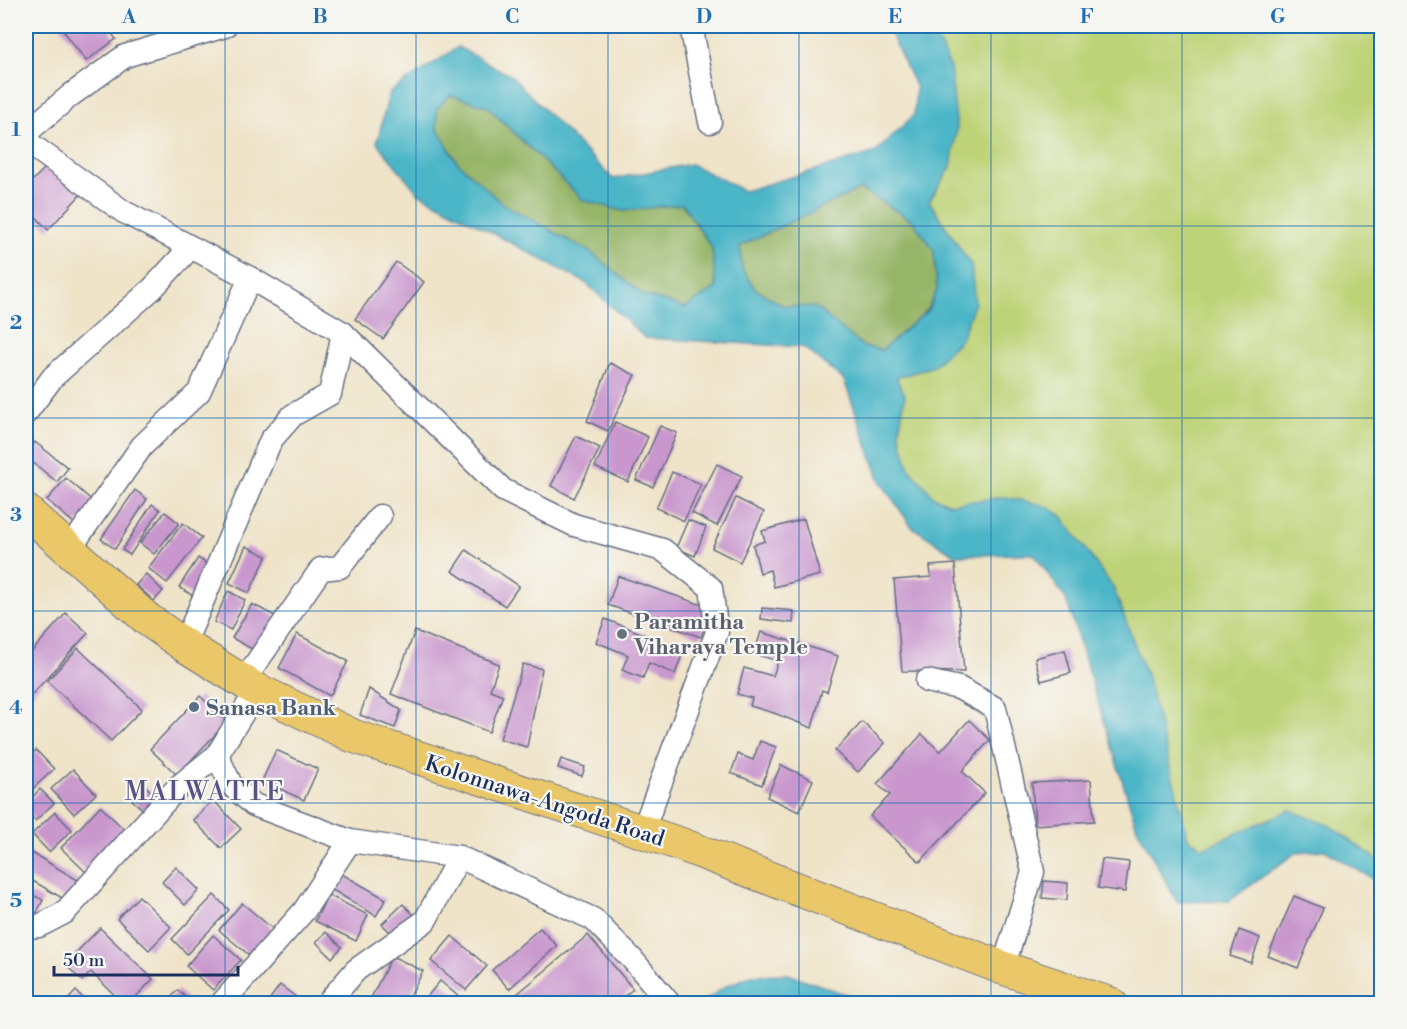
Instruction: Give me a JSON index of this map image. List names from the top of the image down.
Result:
{
  "streets": {
    "main road": ["Kolonnawa-Angoda Road"]
  },
  "districts": ["MALWATTE"],
  "places": ["Paramitha Viharaya Temple", "Sanasa Bank"],
  "scale_bar": "50 m",
  "grid": {
    "columns": [
      "A",
      "B",
      "C",
      "D",
      "E",
      "F",
      "G"
    ],
    "rows": [
      "1",
      "2",
      "3",
      "4",
      "5"
    ]
  }
}
